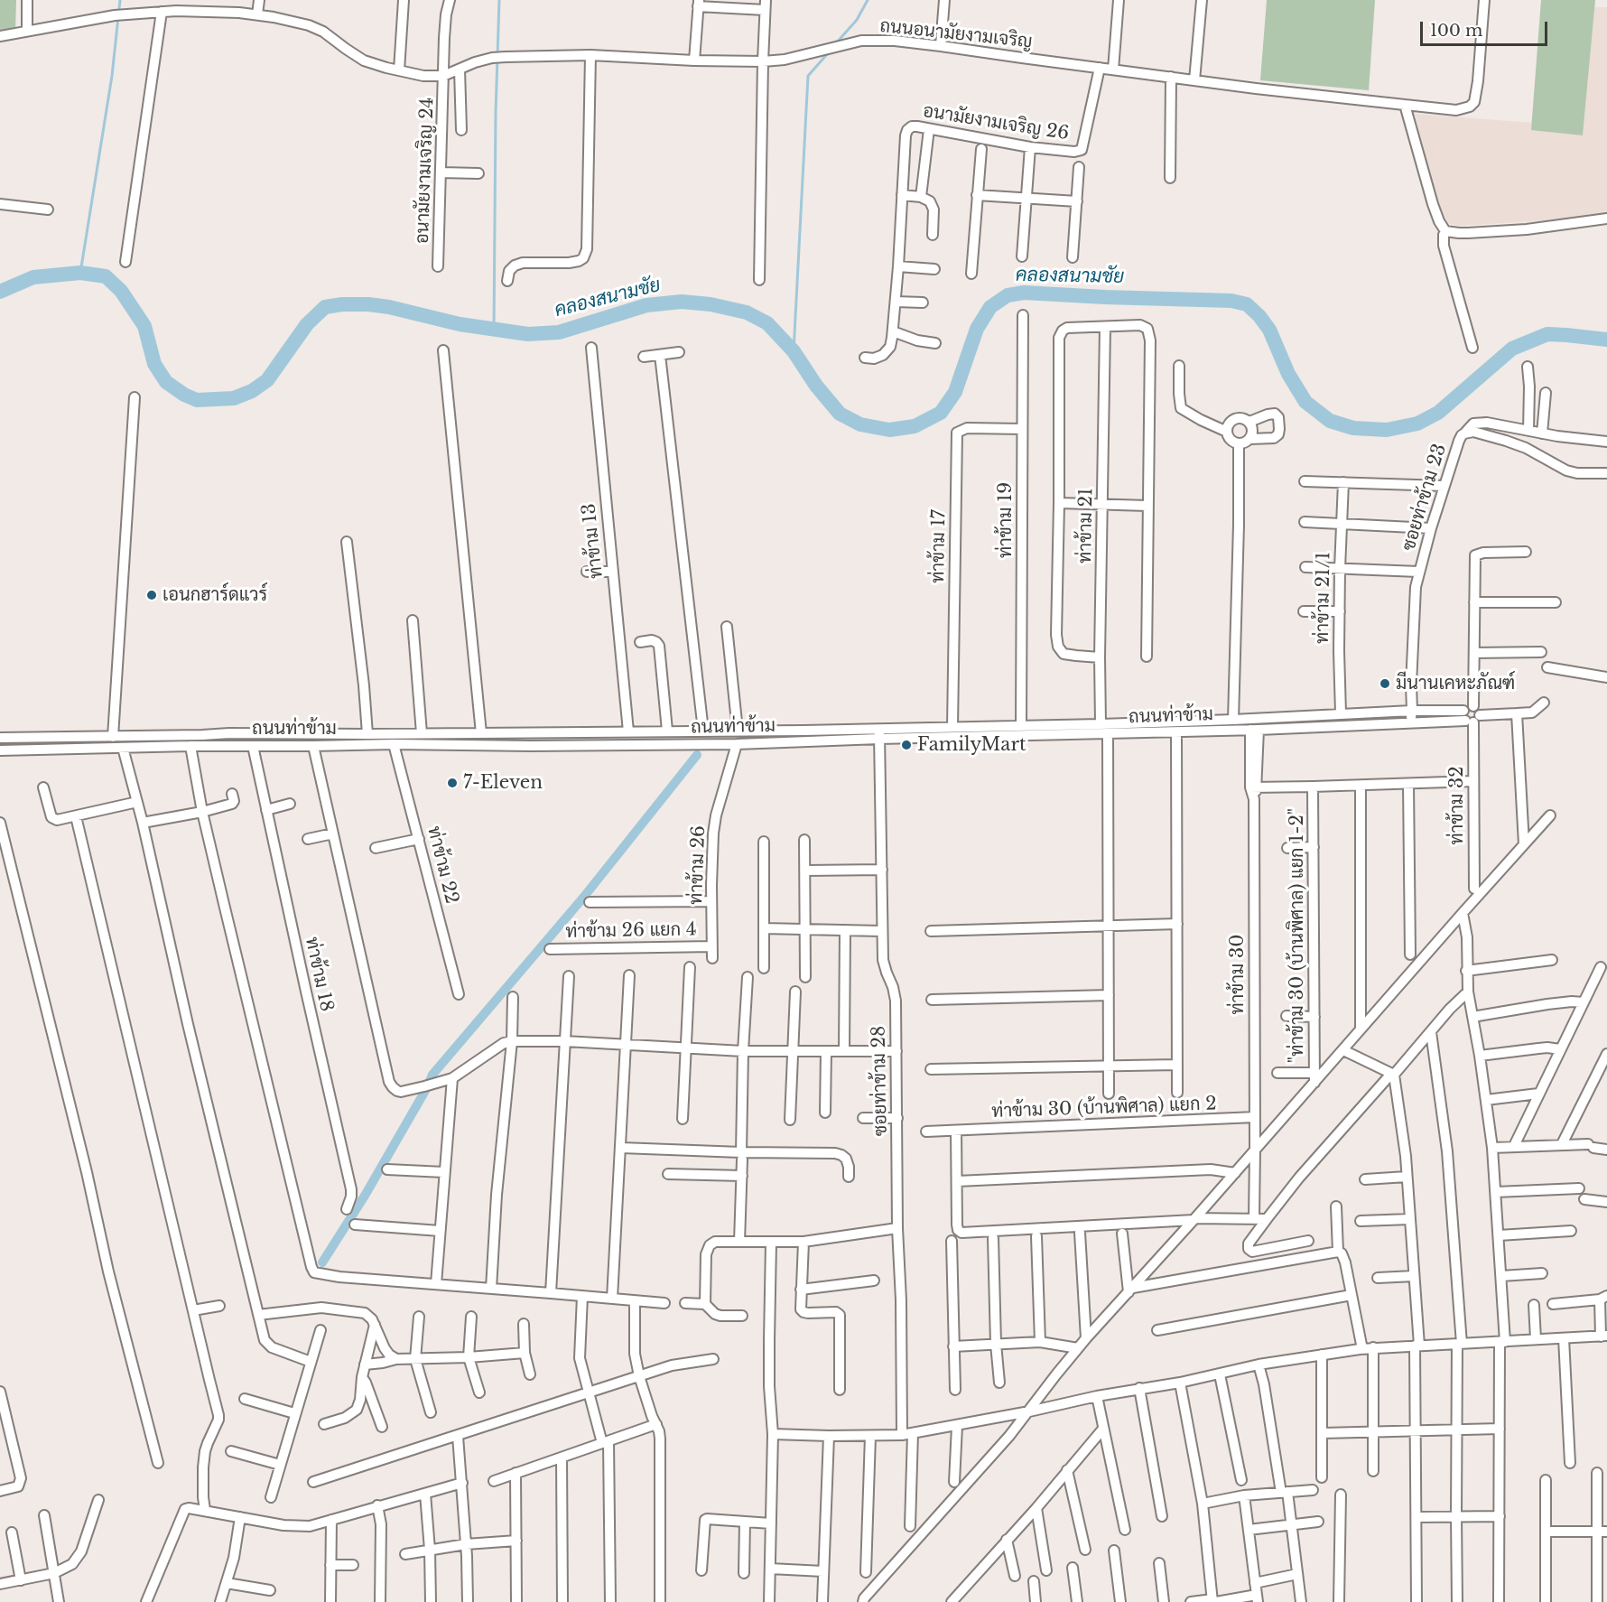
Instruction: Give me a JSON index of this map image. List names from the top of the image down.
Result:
{
  "streets": {
    "street": [
      "ถนนอนามัยงามเจริญ",
      "อนามัยงามเจริญ 26",
      "อนามัยงามเจริญ 24",
      "ซอยท่าข้าม 23",
      "ท่าข้าม 19",
      "ท่าข้าม 21",
      "ท่าข้าม 13",
      "ท่าข้าม 17",
      "ท่าข้าม 21/1",
      "ถนนท่าข้าม",
      "ท่าข้าม 32",
      "ท่าข้าม 22",
      "ท่าข้าม 26",
      "ท่าข้าม 26 แยก 4",
      "\"ท่าข้าม 30 (บ้านพิศาล) แยก 1-2\"",
      "ท่าข้าม 18",
      "ท่าข้าม 30",
      "ซอยท่าข้าม 28",
      "ท่าข้าม 30 (บ้านพิศาล) แยก 2"
    ]
  },
  "crossings": [
    ["ถนนอนามัยงามเจริญ", "อนามัยงามเจริญ 26"],
    ["ถนนอนามัยงามเจริญ", "อนามัยงามเจริญ 24"],
    ["ซอยท่าข้าม 23", "ถนนท่าข้าม"],
    ["ท่าข้าม 19", "ท่าข้าม 17"],
    ["ท่าข้าม 19", "ถนนท่าข้าม"],
    ["ท่าข้าม 21", "ถนนท่าข้าม"],
    ["ท่าข้าม 13", "ถนนท่าข้าม"],
    ["ท่าข้าม 17", "ถนนท่าข้าม"],
    ["ท่าข้าม 21/1", "ถนนท่าข้าม"],
    ["ถนนท่าข้าม", "ท่าข้าม 32"],
    ["ถนนท่าข้าม", "ท่าข้าม 22"],
    ["ถนนท่าข้าม", "ท่าข้าม 26"],
    ["ถนนท่าข้าม", "ท่าข้าม 18"],
    ["ถนนท่าข้าม", "ท่าข้าม 30"],
    ["ถนนท่าข้าม", "ซอยท่าข้าม 28"],
    ["ท่าข้าม 26", "ท่าข้าม 26 แยก 4"],
    ["ท่าข้าม 30", "ท่าข้าม 30 (บ้านพิศาล) แยก 2"]
  ],
  "water": ["คลองสนามชัย"],
  "places": [
    "เอนกฮาร์ดแวร์",
    "มีนานเคหะภัณฑ์",
    "FamilyMart",
    "7-Eleven"
  ],
  "scale_bar": "100 m"
}
